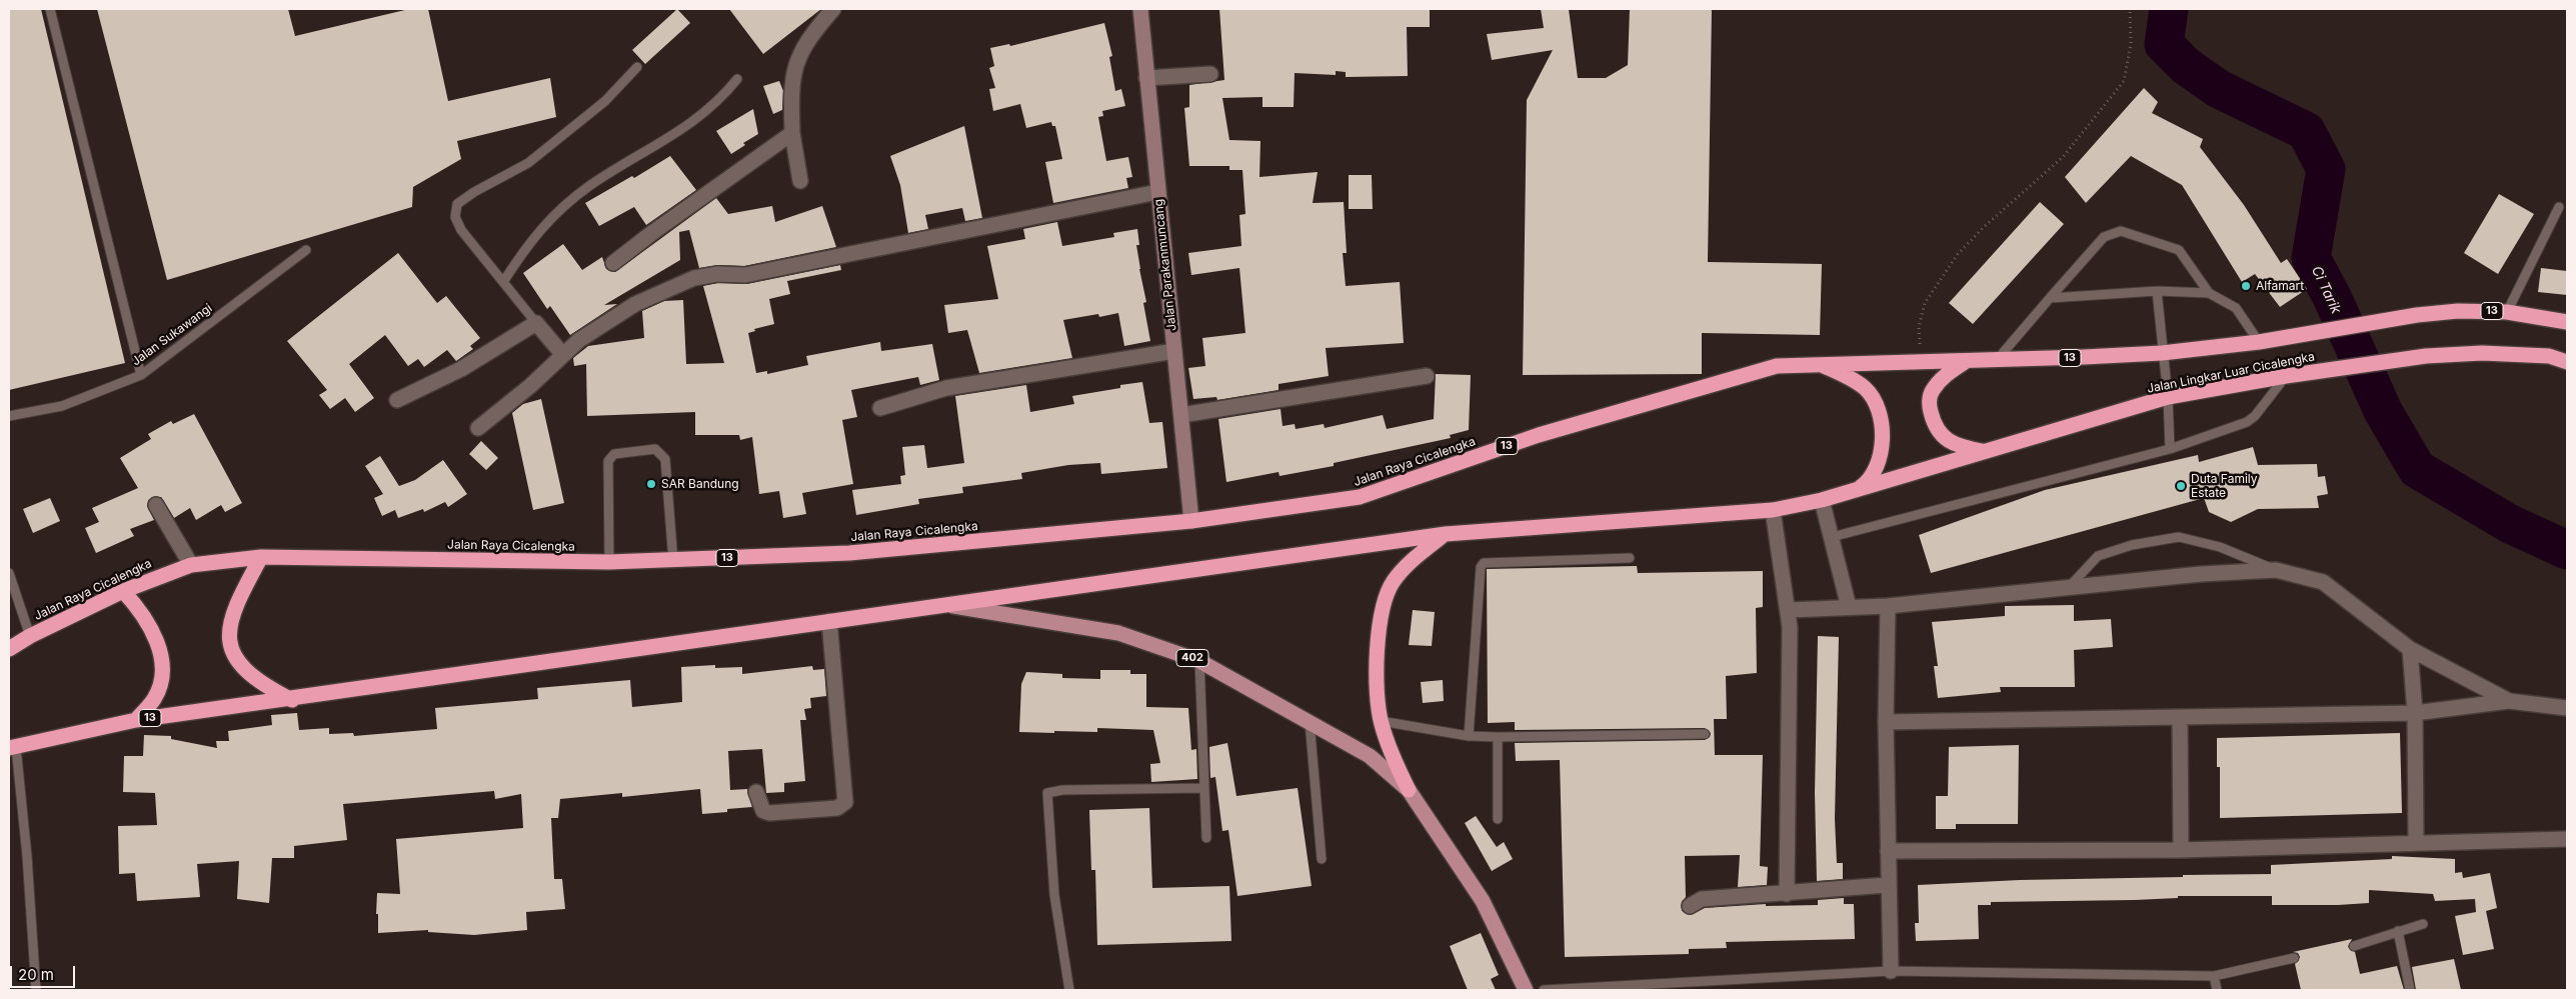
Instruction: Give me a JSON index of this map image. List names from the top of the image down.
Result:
{
  "streets": {
    "highway": [
      "13",
      "Jalan Lingkar Luar Cicalengka",
      "Jalan Raya Cicalengka",
      "402"
    ],
    "main road": ["Jalan Parakanmuncang"],
    "lane": ["Jalan Sukawangi"]
  },
  "crossings": [
    ["Jalan Parakanmuncang", "Jalan Raya Cicalengka"],
    ["13", "Jalan Lingkar Luar Cicalengka"],
    ["13", "402"],
    ["Jalan Lingkar Luar Cicalengka", "Jalan Raya Cicalengka"]
  ],
  "water": ["Ci Tarik"],
  "places": ["Alfamart", "SAR Bandung", "Duta Family Estate"],
  "scale_bar": "20 m"
}
